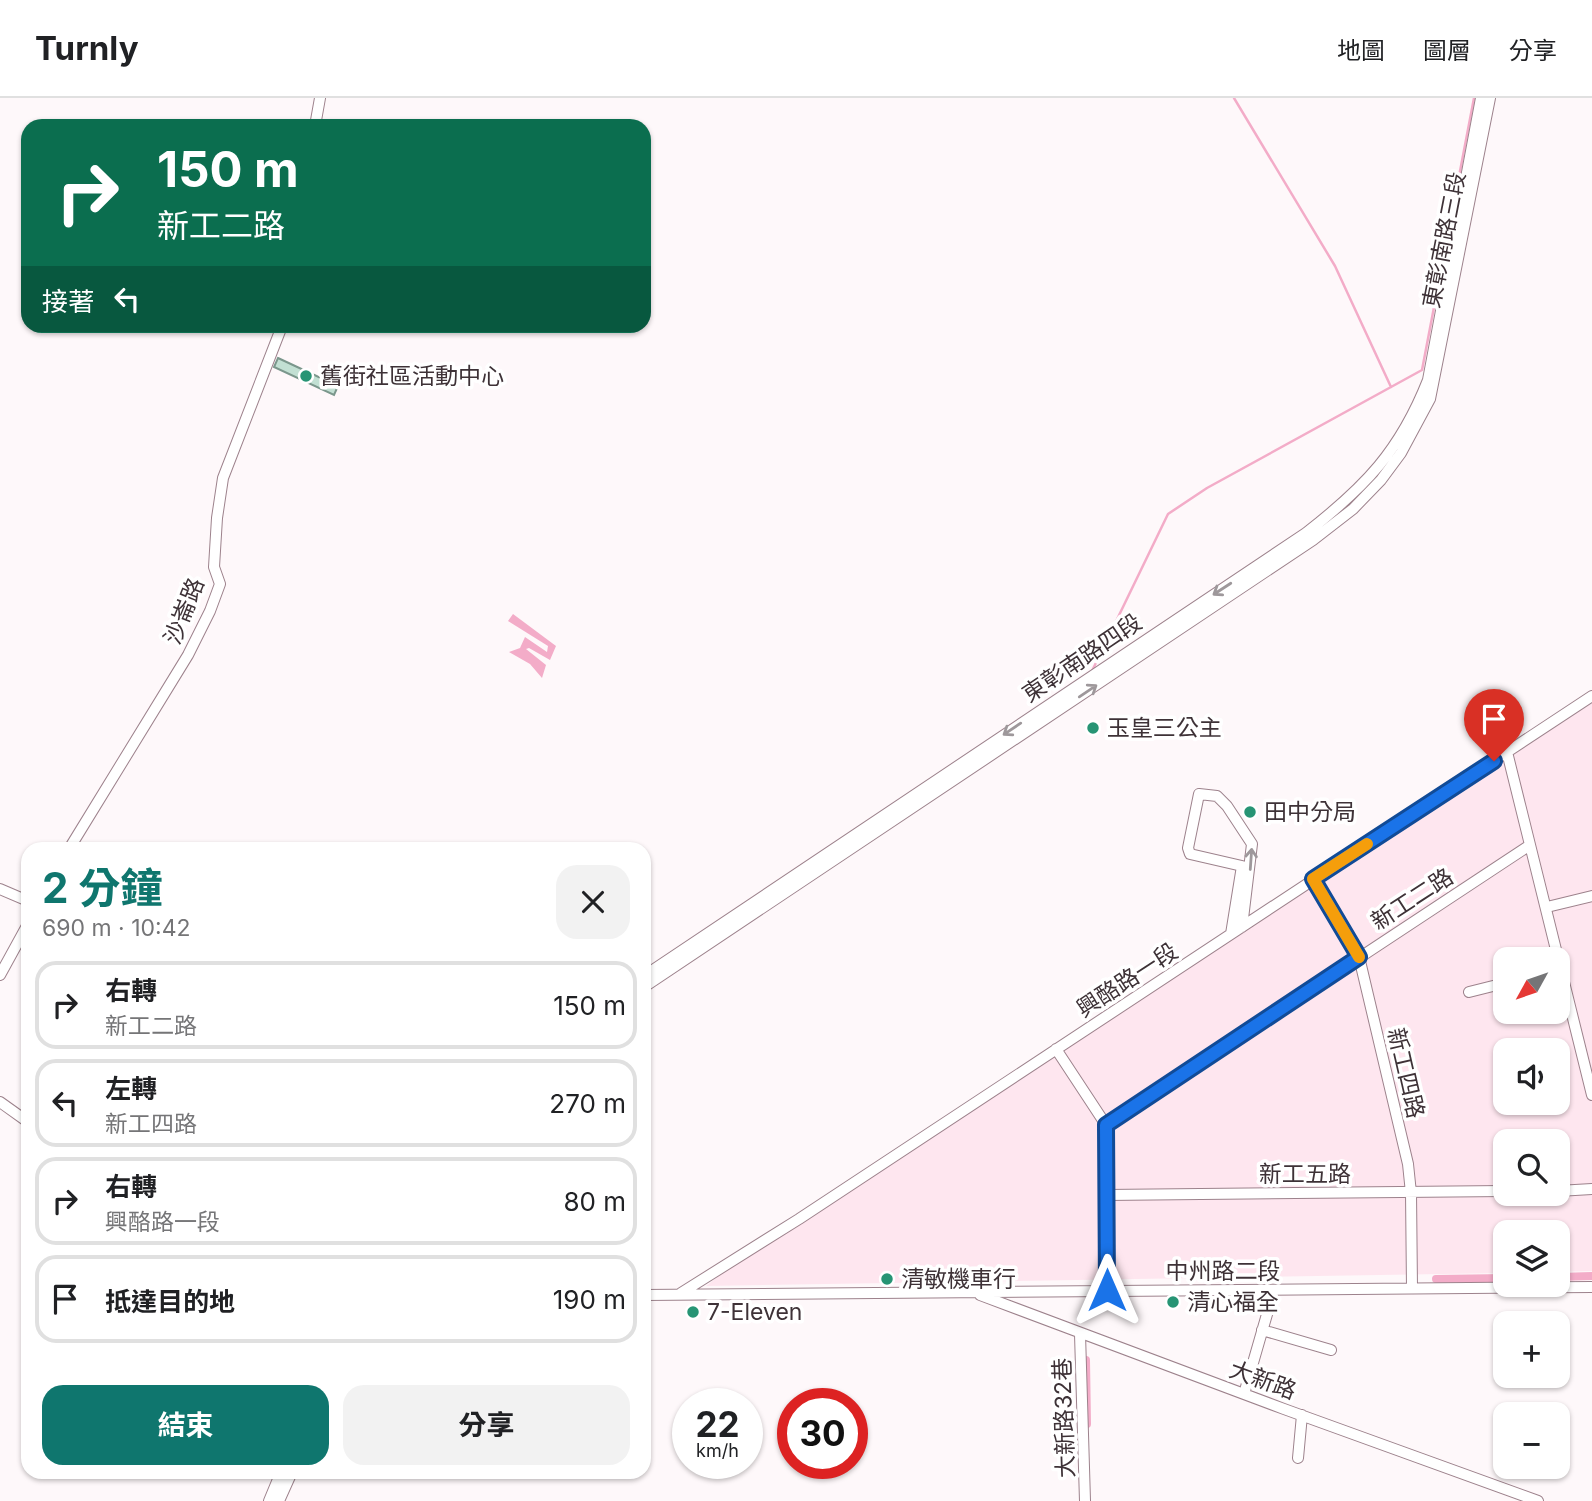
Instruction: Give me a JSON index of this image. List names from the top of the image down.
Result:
{
  "streets": {
    "street": [
      "東彰南路三段",
      "沙崙路",
      "東彰南路四段",
      "新工二路",
      "興酪路一段",
      "新工四路",
      "新工五路",
      "中州路二段",
      "大新路",
      "大新路32巷"
    ]
  },
  "crossings": [
    ["東彰南路三段", "東彰南路四段"],
    ["新工二路", "新工四路"],
    ["興酪路一段", "新工四路"],
    ["興酪路一段", "中州路二段"],
    ["新工四路", "新工五路"],
    ["新工四路", "中州路二段"],
    ["中州路二段", "大新路"],
    ["大新路", "大新路32巷"]
  ],
  "places": [
    "舊街社區活動中心",
    "玉皇三公主",
    "田中分局",
    "清敏機車行",
    "清心福全",
    "7-Eleven"
  ],
  "north": "bottom left",
  "page": {
    "header": "Turnly",
    "nav": ["地圖", "圖層", "分享"],
    "turn": ["150 m", "新工二路"],
    "then": "接著",
    "heading": ["2 分鐘", "690 m · 10:42"],
    "map_buttons": ["+", "−"],
    "list": [
      {
        "name": "右轉",
        "note": "新工二路",
        "value": "150 m"
      },
      {
        "name": "左轉",
        "note": "新工四路",
        "value": "270 m"
      },
      {
        "name": "右轉",
        "note": "興酪路一段",
        "value": "80 m"
      },
      {
        "name": "抵達目的地",
        "value": "190 m"
      }
    ],
    "buttons": ["結束", "分享"],
    "speed": "22 km/h",
    "limit": "30"
  }
}
